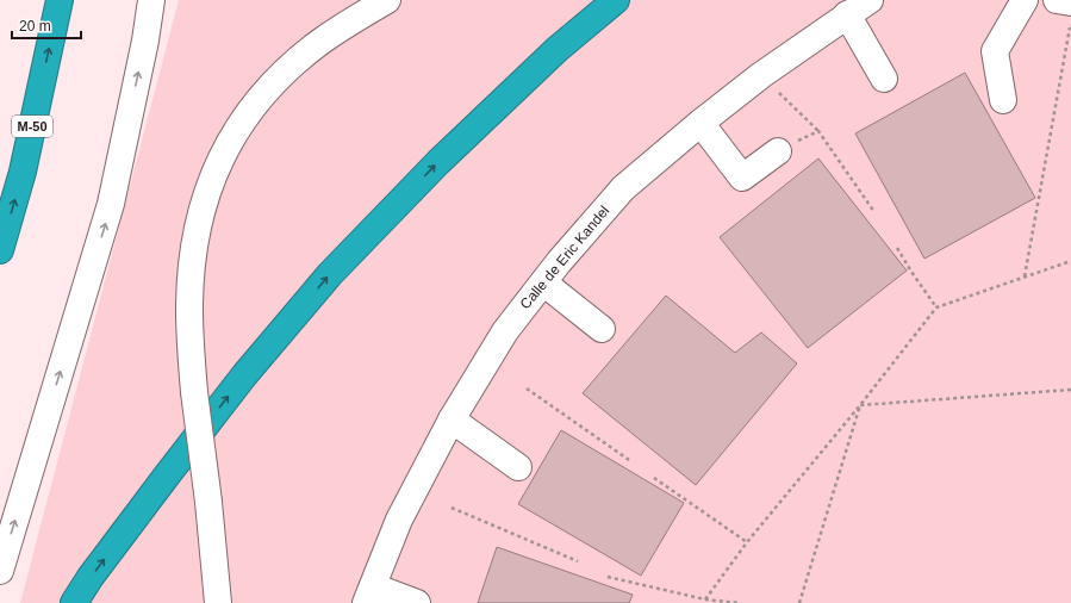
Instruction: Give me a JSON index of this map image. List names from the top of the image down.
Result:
{
  "streets": {
    "highway": ["M-50"],
    "street": ["Calle de Eric Kandel"]
  },
  "scale_bar": "20 m"
}
